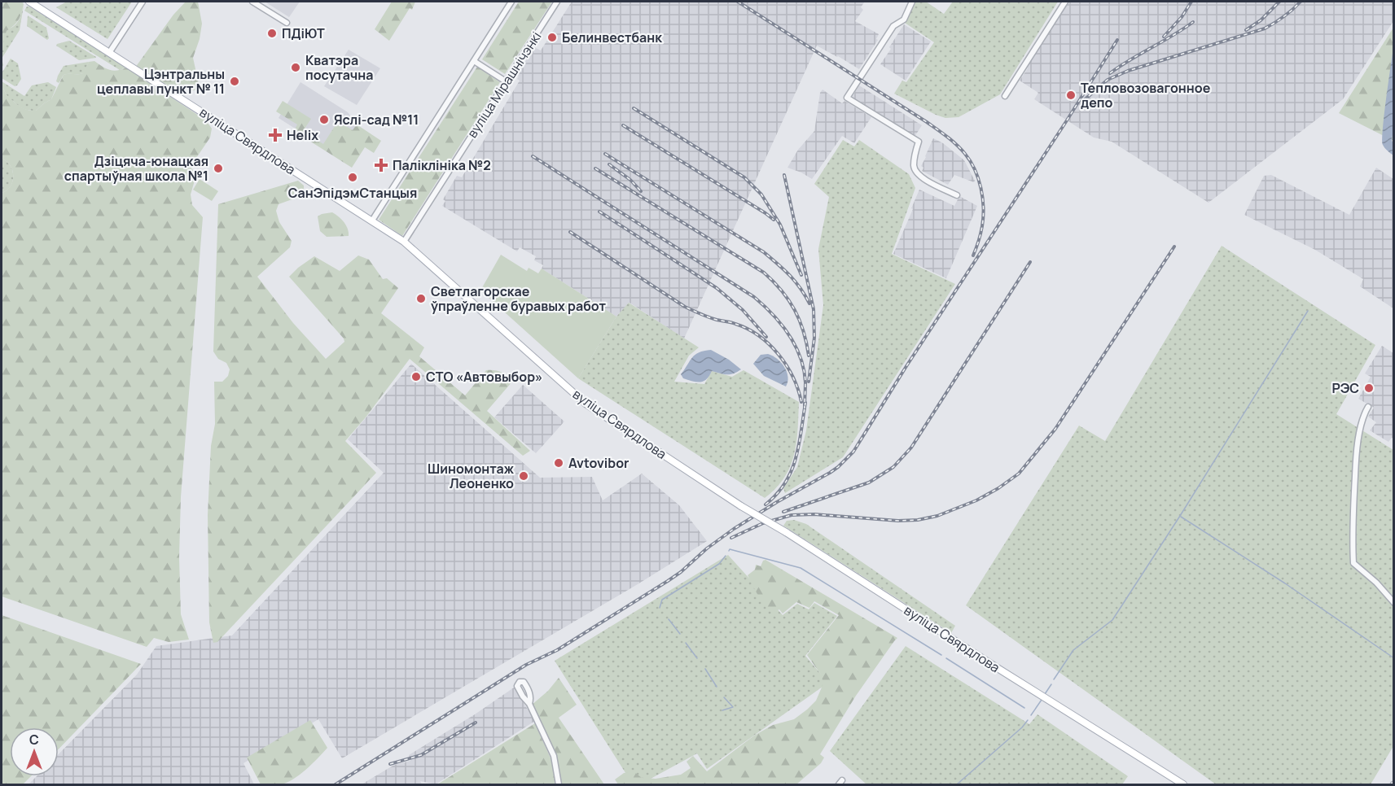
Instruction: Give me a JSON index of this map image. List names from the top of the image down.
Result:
{
  "streets": {
    "main road": ["вуліца Свярдлова"],
    "street": ["вуліца Мірашнічэнкі"]
  },
  "crossings": [
    ["вуліца Мірашнічэнкі", "вуліца Свярдлова"]
  ],
  "places": {
    "other": [
      "ПДіЮТ",
      "Белинвестбанк",
      "Кватэра посутачна",
      "Цэнтральны цеплавы пункт № 11",
      "Тепловозовагонное депо",
      "Яслі-сад №11",
      "Дзіцяча-юнацкая спартыўная школа №1",
      "СанЭпідэмСтанцыя",
      "Светлагорскае ўпраўленне буравых работ",
      "СТО «Автовыбор»",
      "РЭС",
      "Avtovibor",
      "Шиномонтаж Леоненко"
    ],
    "health": ["Helix", "Паліклініка №2"]
  },
  "north": "top"
}
